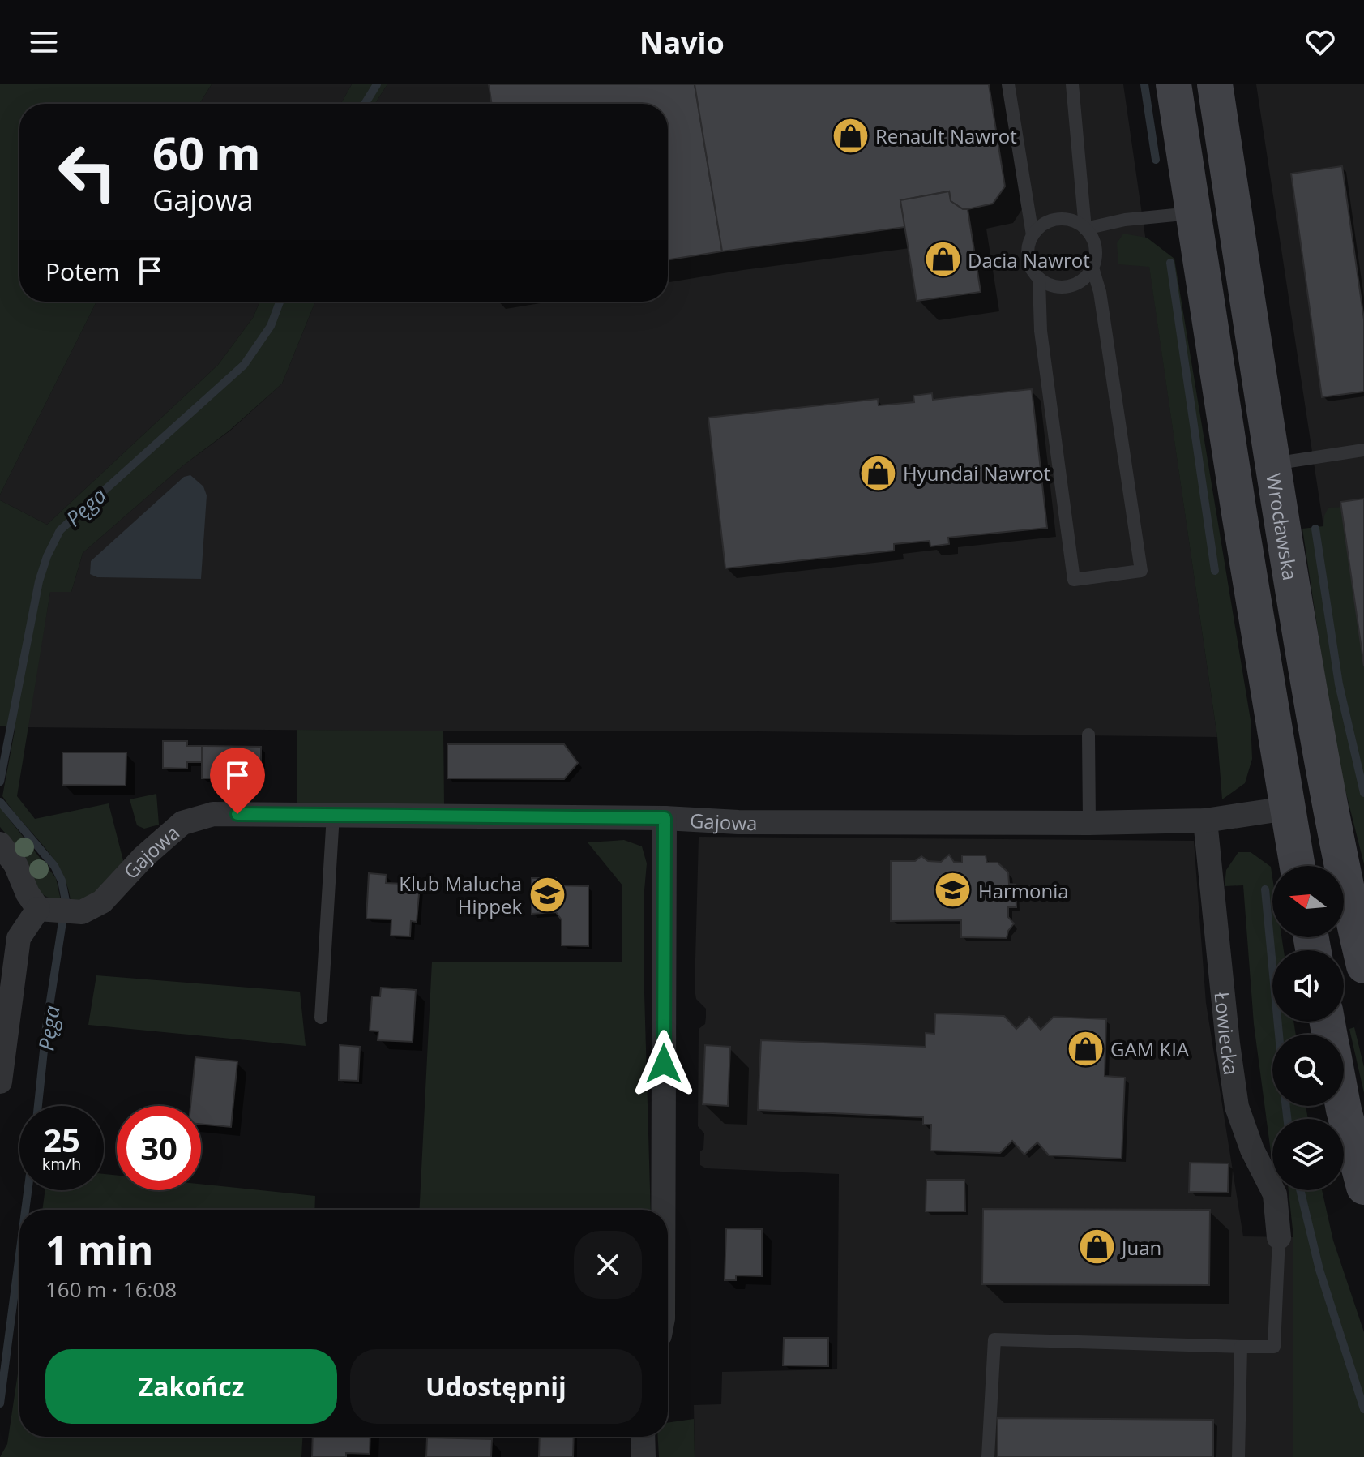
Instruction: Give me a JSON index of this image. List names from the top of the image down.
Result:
{
  "streets": {
    "main road": ["Wrocławska"],
    "street": ["Gajowa", "Łowiecka"]
  },
  "crossings": [
    ["Wrocławska", "Gajowa"],
    ["Gajowa", "Łowiecka"]
  ],
  "water": ["Pęga"],
  "places": {
    "shop": [
      "Renault Nawrot",
      "Dacia Nawrot",
      "Hyundai Nawrot",
      "GAM KIA",
      "Juan"
    ],
    "school or university": ["Harmonia", "Klub Malucha Hippek"]
  },
  "north": "left",
  "page": {
    "header": "Navio",
    "turn": ["60 m", "Gajowa"],
    "then": "Potem",
    "speed": "25 km/h",
    "limit": "30",
    "heading": ["1 min", "160 m · 16:08"],
    "buttons": ["Zakończ", "Udostępnij"]
  }
}
